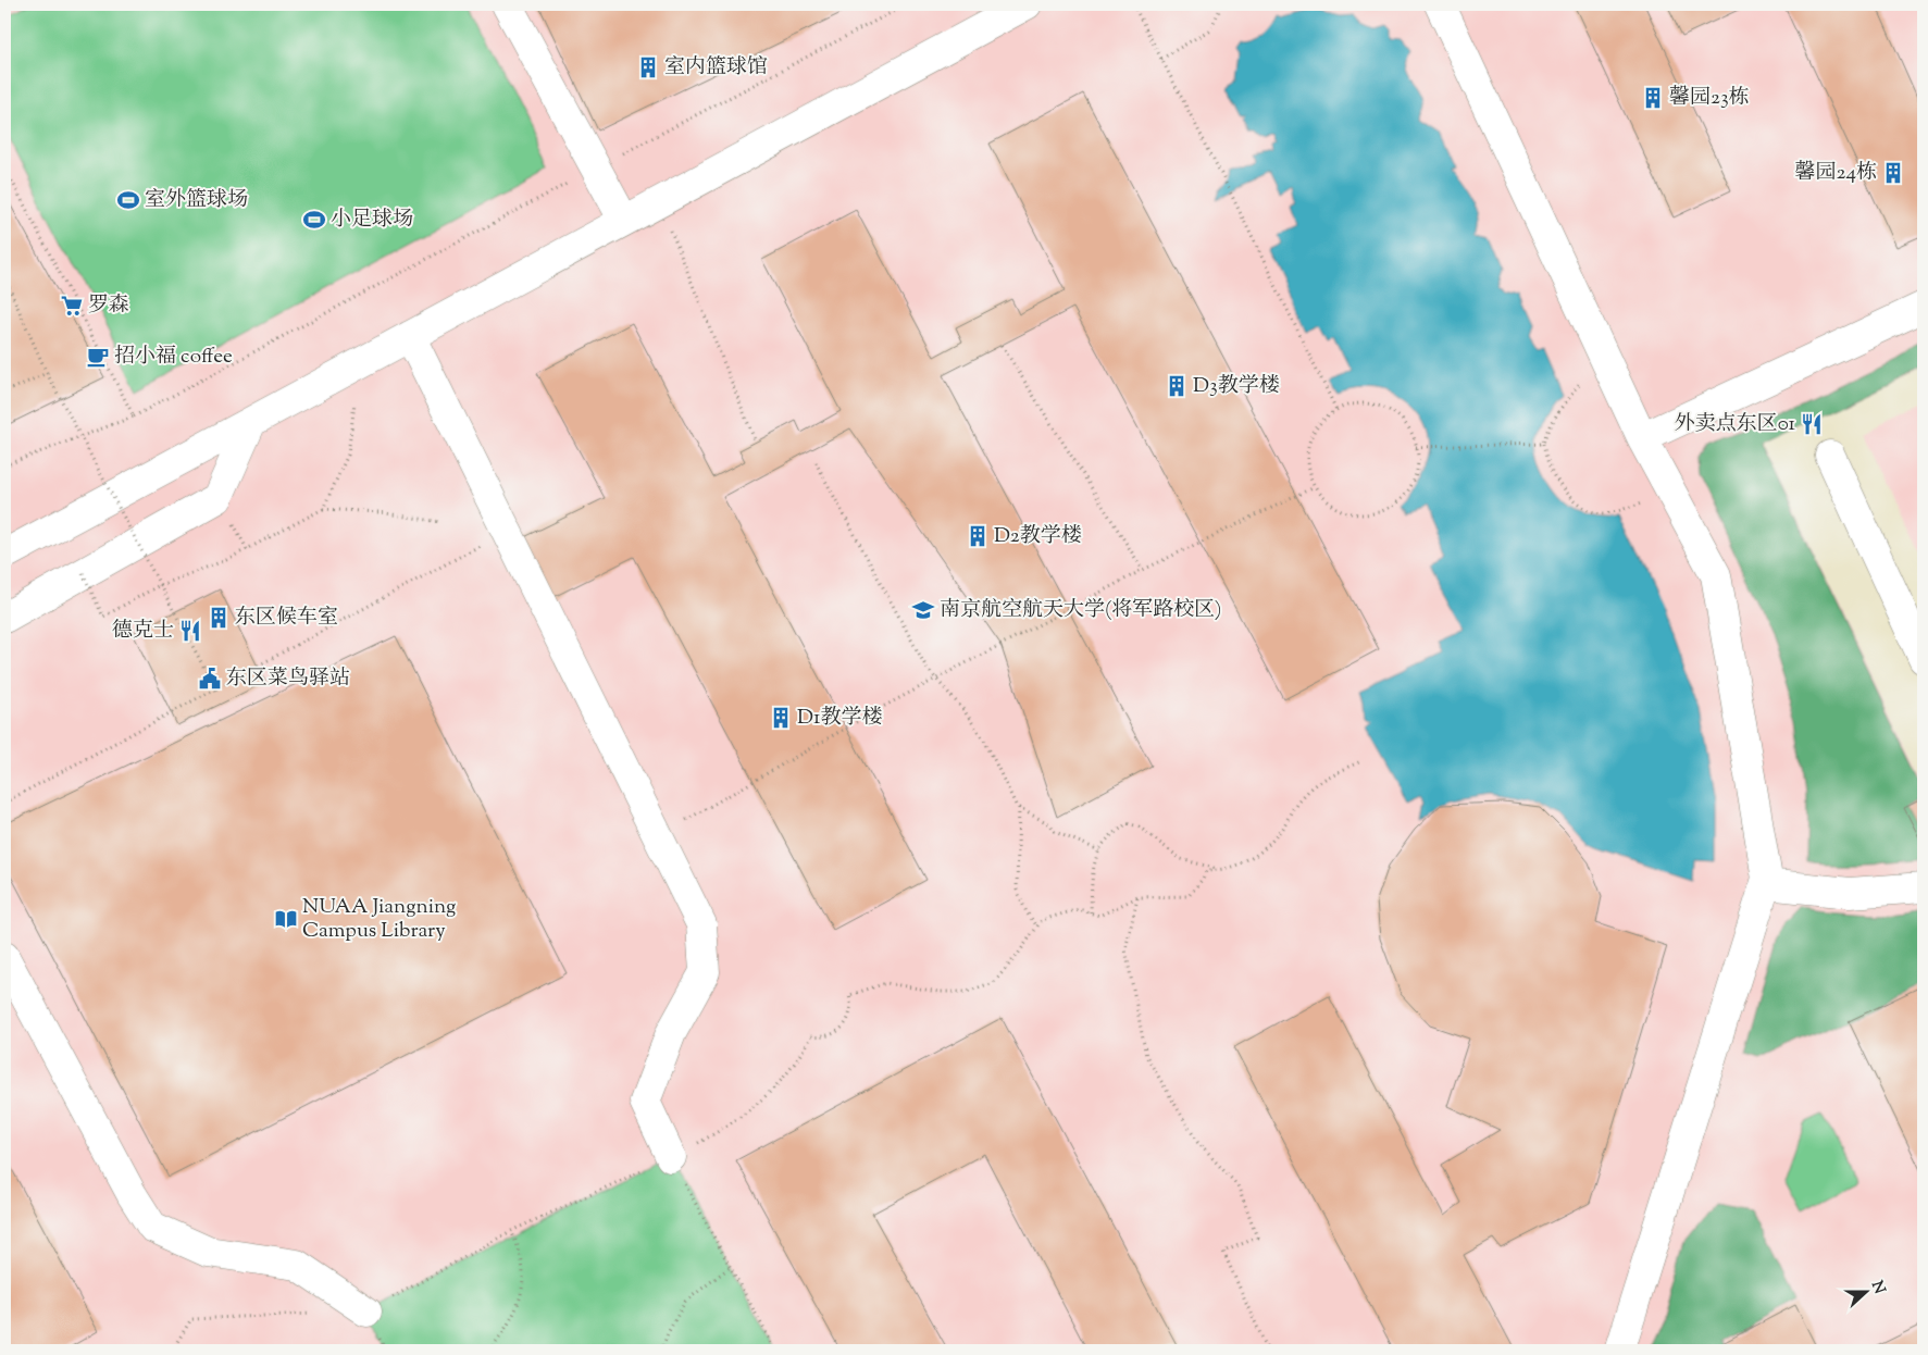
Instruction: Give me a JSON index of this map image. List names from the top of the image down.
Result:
{
  "places": {
    "building": [
      "室内篮球馆",
      "馨园23栋",
      "馨园24栋",
      "D3教学楼",
      "D2教学楼",
      "东区候车室",
      "D1教学楼"
    ],
    "sports": ["室外篮球场", "小足球场"],
    "supermarket": ["罗森"],
    "cafe": ["招小福 coffee"],
    "restaurant": ["外卖点东区01", "德克士"],
    "school or university": ["南京航空航天大学(将军路校区)"],
    "public building": ["东区菜鸟驿站"],
    "library": ["NUAA Jiangning Campus Library"]
  },
  "north": "right"
}
